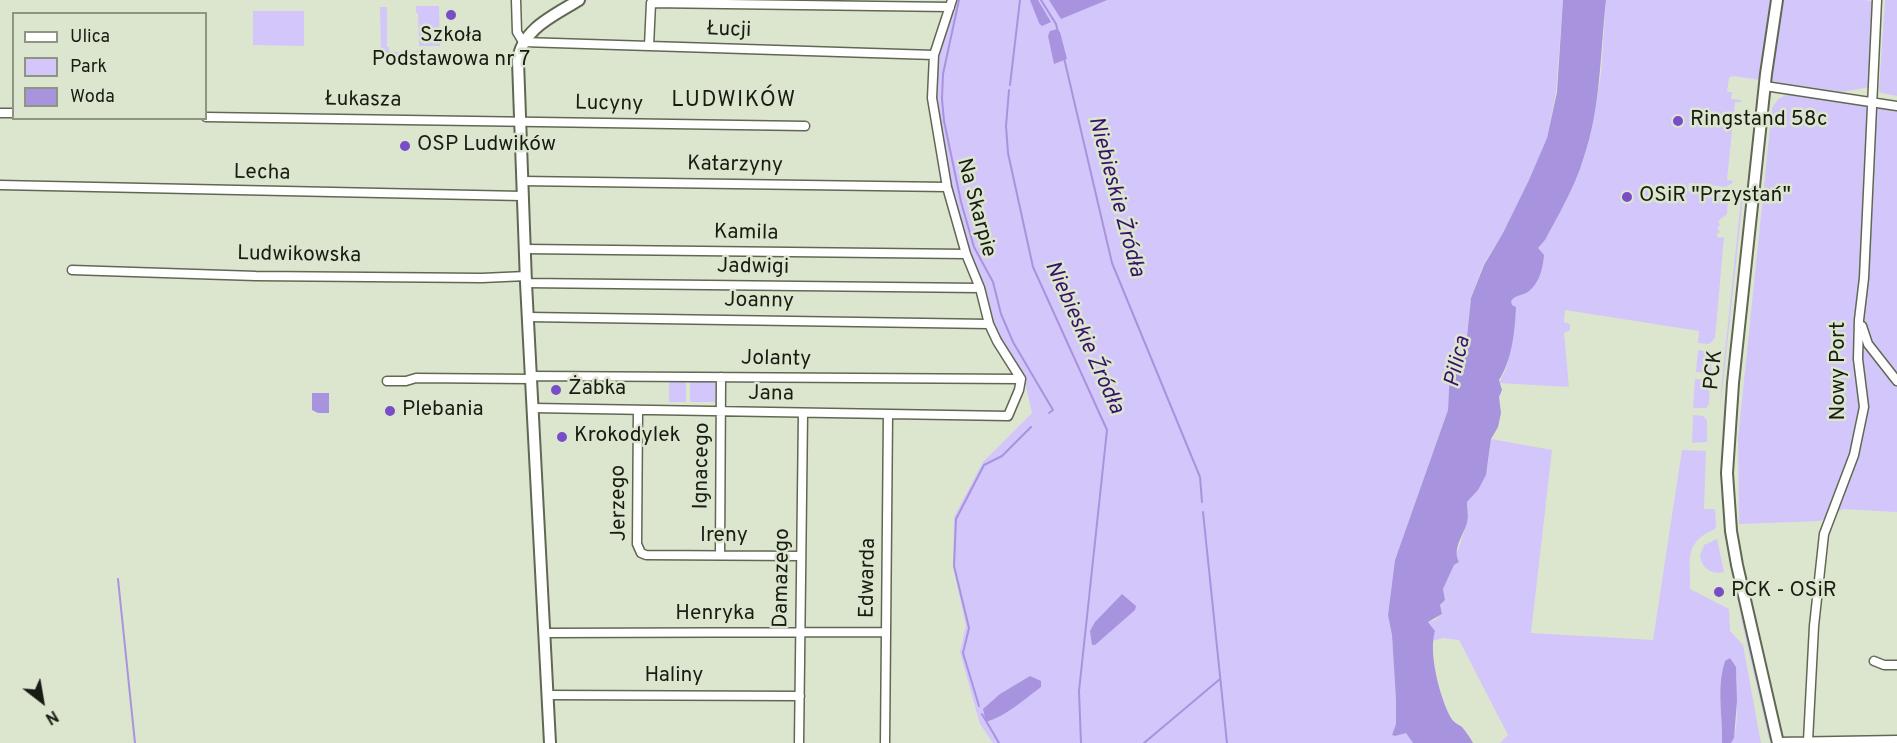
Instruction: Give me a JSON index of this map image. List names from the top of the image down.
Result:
{
  "streets": {
    "street": [
      "Łucji",
      "Łukasza",
      "Lucyny",
      "Katarzyny",
      "Lecha",
      "Na Skarpie",
      "Kamila",
      "Ludwikowska",
      "Jadwigi",
      "Joanny",
      "Jolanty",
      "PCK",
      "Nowy Port",
      "Jana",
      "Ignacego",
      "Jerzego",
      "Ireny",
      "Damazego",
      "Edwarda",
      "Henryka",
      "Haliny"
    ]
  },
  "crossings": [
    ["Łucji", "Na Skarpie"],
    ["Łukasza", "Lucyny"],
    ["Katarzyny", "Na Skarpie"],
    ["Na Skarpie", "Kamila"],
    ["Na Skarpie", "Jadwigi"],
    ["Na Skarpie", "Joanny"],
    ["Na Skarpie", "Jolanty"],
    ["Na Skarpie", "Jana"],
    ["Ludwikowska", "Jadwigi"],
    ["Jolanty", "Jana"],
    ["Jolanty", "Ignacego"],
    ["Jana", "Ignacego"],
    ["Jana", "Jerzego"],
    ["Jana", "Damazego"],
    ["Jana", "Edwarda"],
    ["Ignacego", "Ireny"],
    ["Jerzego", "Ireny"],
    ["Ireny", "Damazego"],
    ["Damazego", "Henryka"],
    ["Damazego", "Haliny"],
    ["Edwarda", "Henryka"]
  ],
  "districts": ["LUDWIKÓW"],
  "water": ["Niebieskie Żródła", "Niebieskie Źródła", "Pilica"],
  "places": [
    "Szkoła Podstawowa nr 7",
    "Ringstand 58c",
    "OSP Ludwików",
    "OSiR \"Przystań\"",
    "Żabka",
    "Plebania",
    "Krokodylek",
    "PCK - OSiR"
  ],
  "legend": ["Ulica", "Park", "Woda"],
  "north": "bottom right"
}
